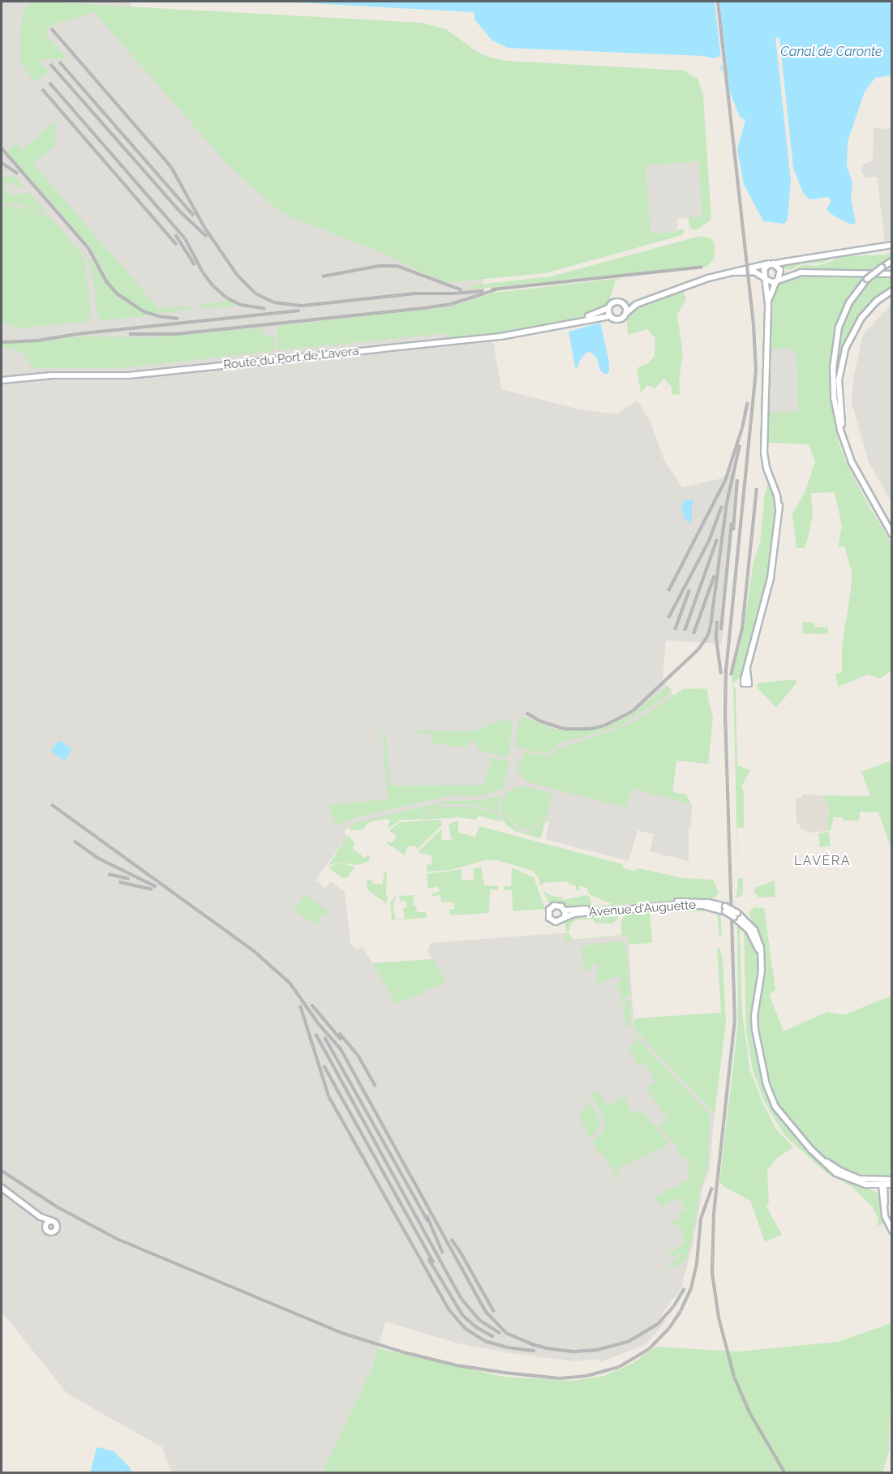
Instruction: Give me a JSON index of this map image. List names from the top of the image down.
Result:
{
  "streets": {
    "street": ["Route du Port de Lavera", "Avenue d'Auguette"]
  },
  "districts": ["LAVÉRA"],
  "water": ["Canal de Caronte"]
}
